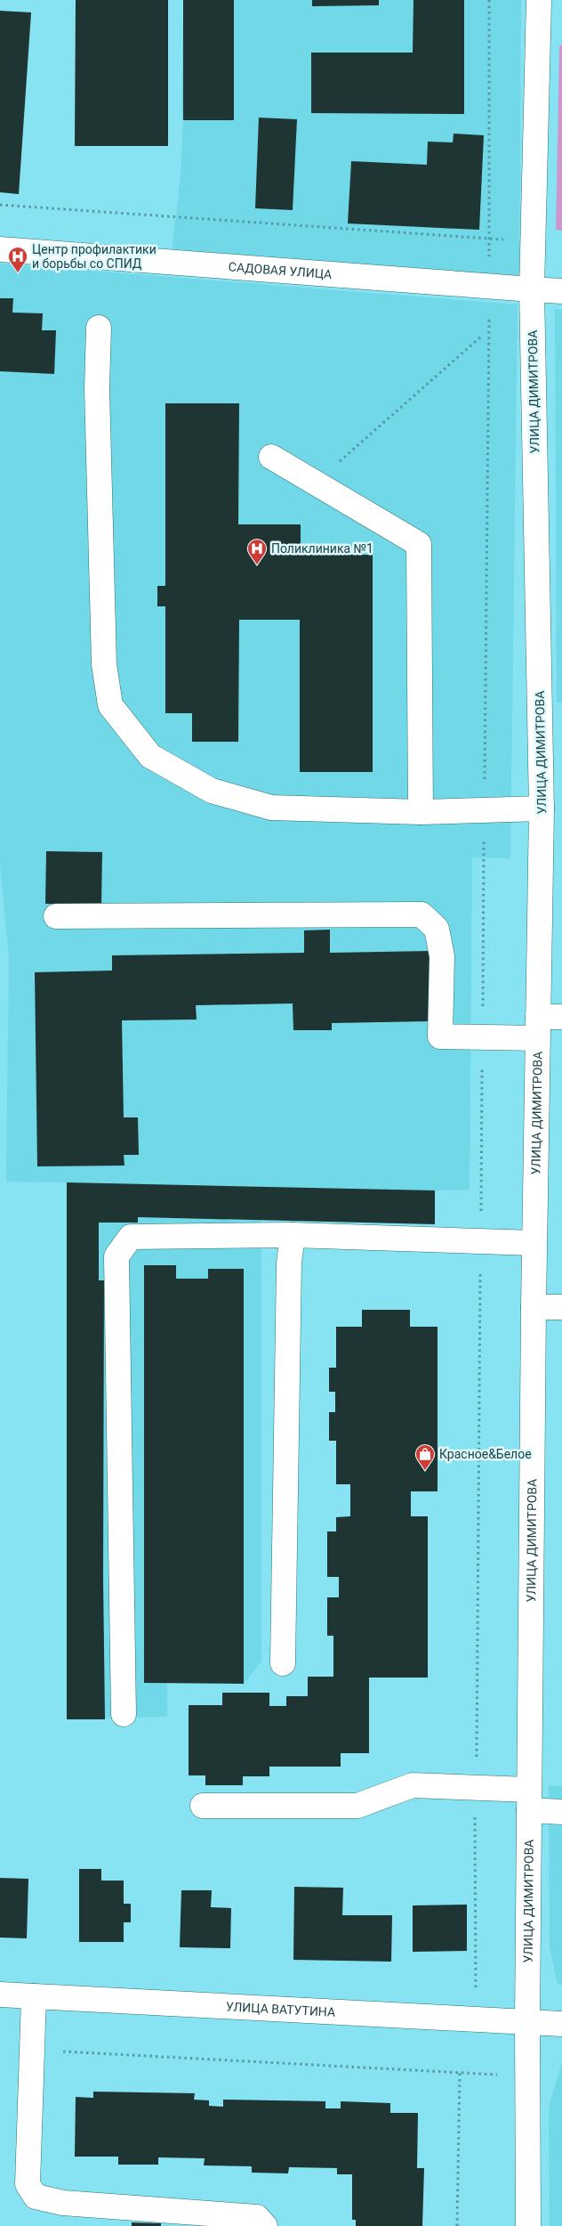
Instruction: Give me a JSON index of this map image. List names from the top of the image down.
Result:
{
  "streets": {
    "main road": ["САДОВАЯ УЛИЦА", "УЛИЦА ДИМИТРОВА", "УЛИЦА ВАТУТИНА"]
  },
  "crossings": [
    ["САДОВАЯ УЛИЦА", "УЛИЦА ДИМИТРОВА"],
    ["УЛИЦА ДИМИТРОВА", "УЛИЦА ВАТУТИНА"]
  ],
  "places": {
    "hospital": ["Центр профилактики и борьбы со СПИД", "Поликлиника №1"],
    "shop": ["Красное&Белое"]
  }
}
